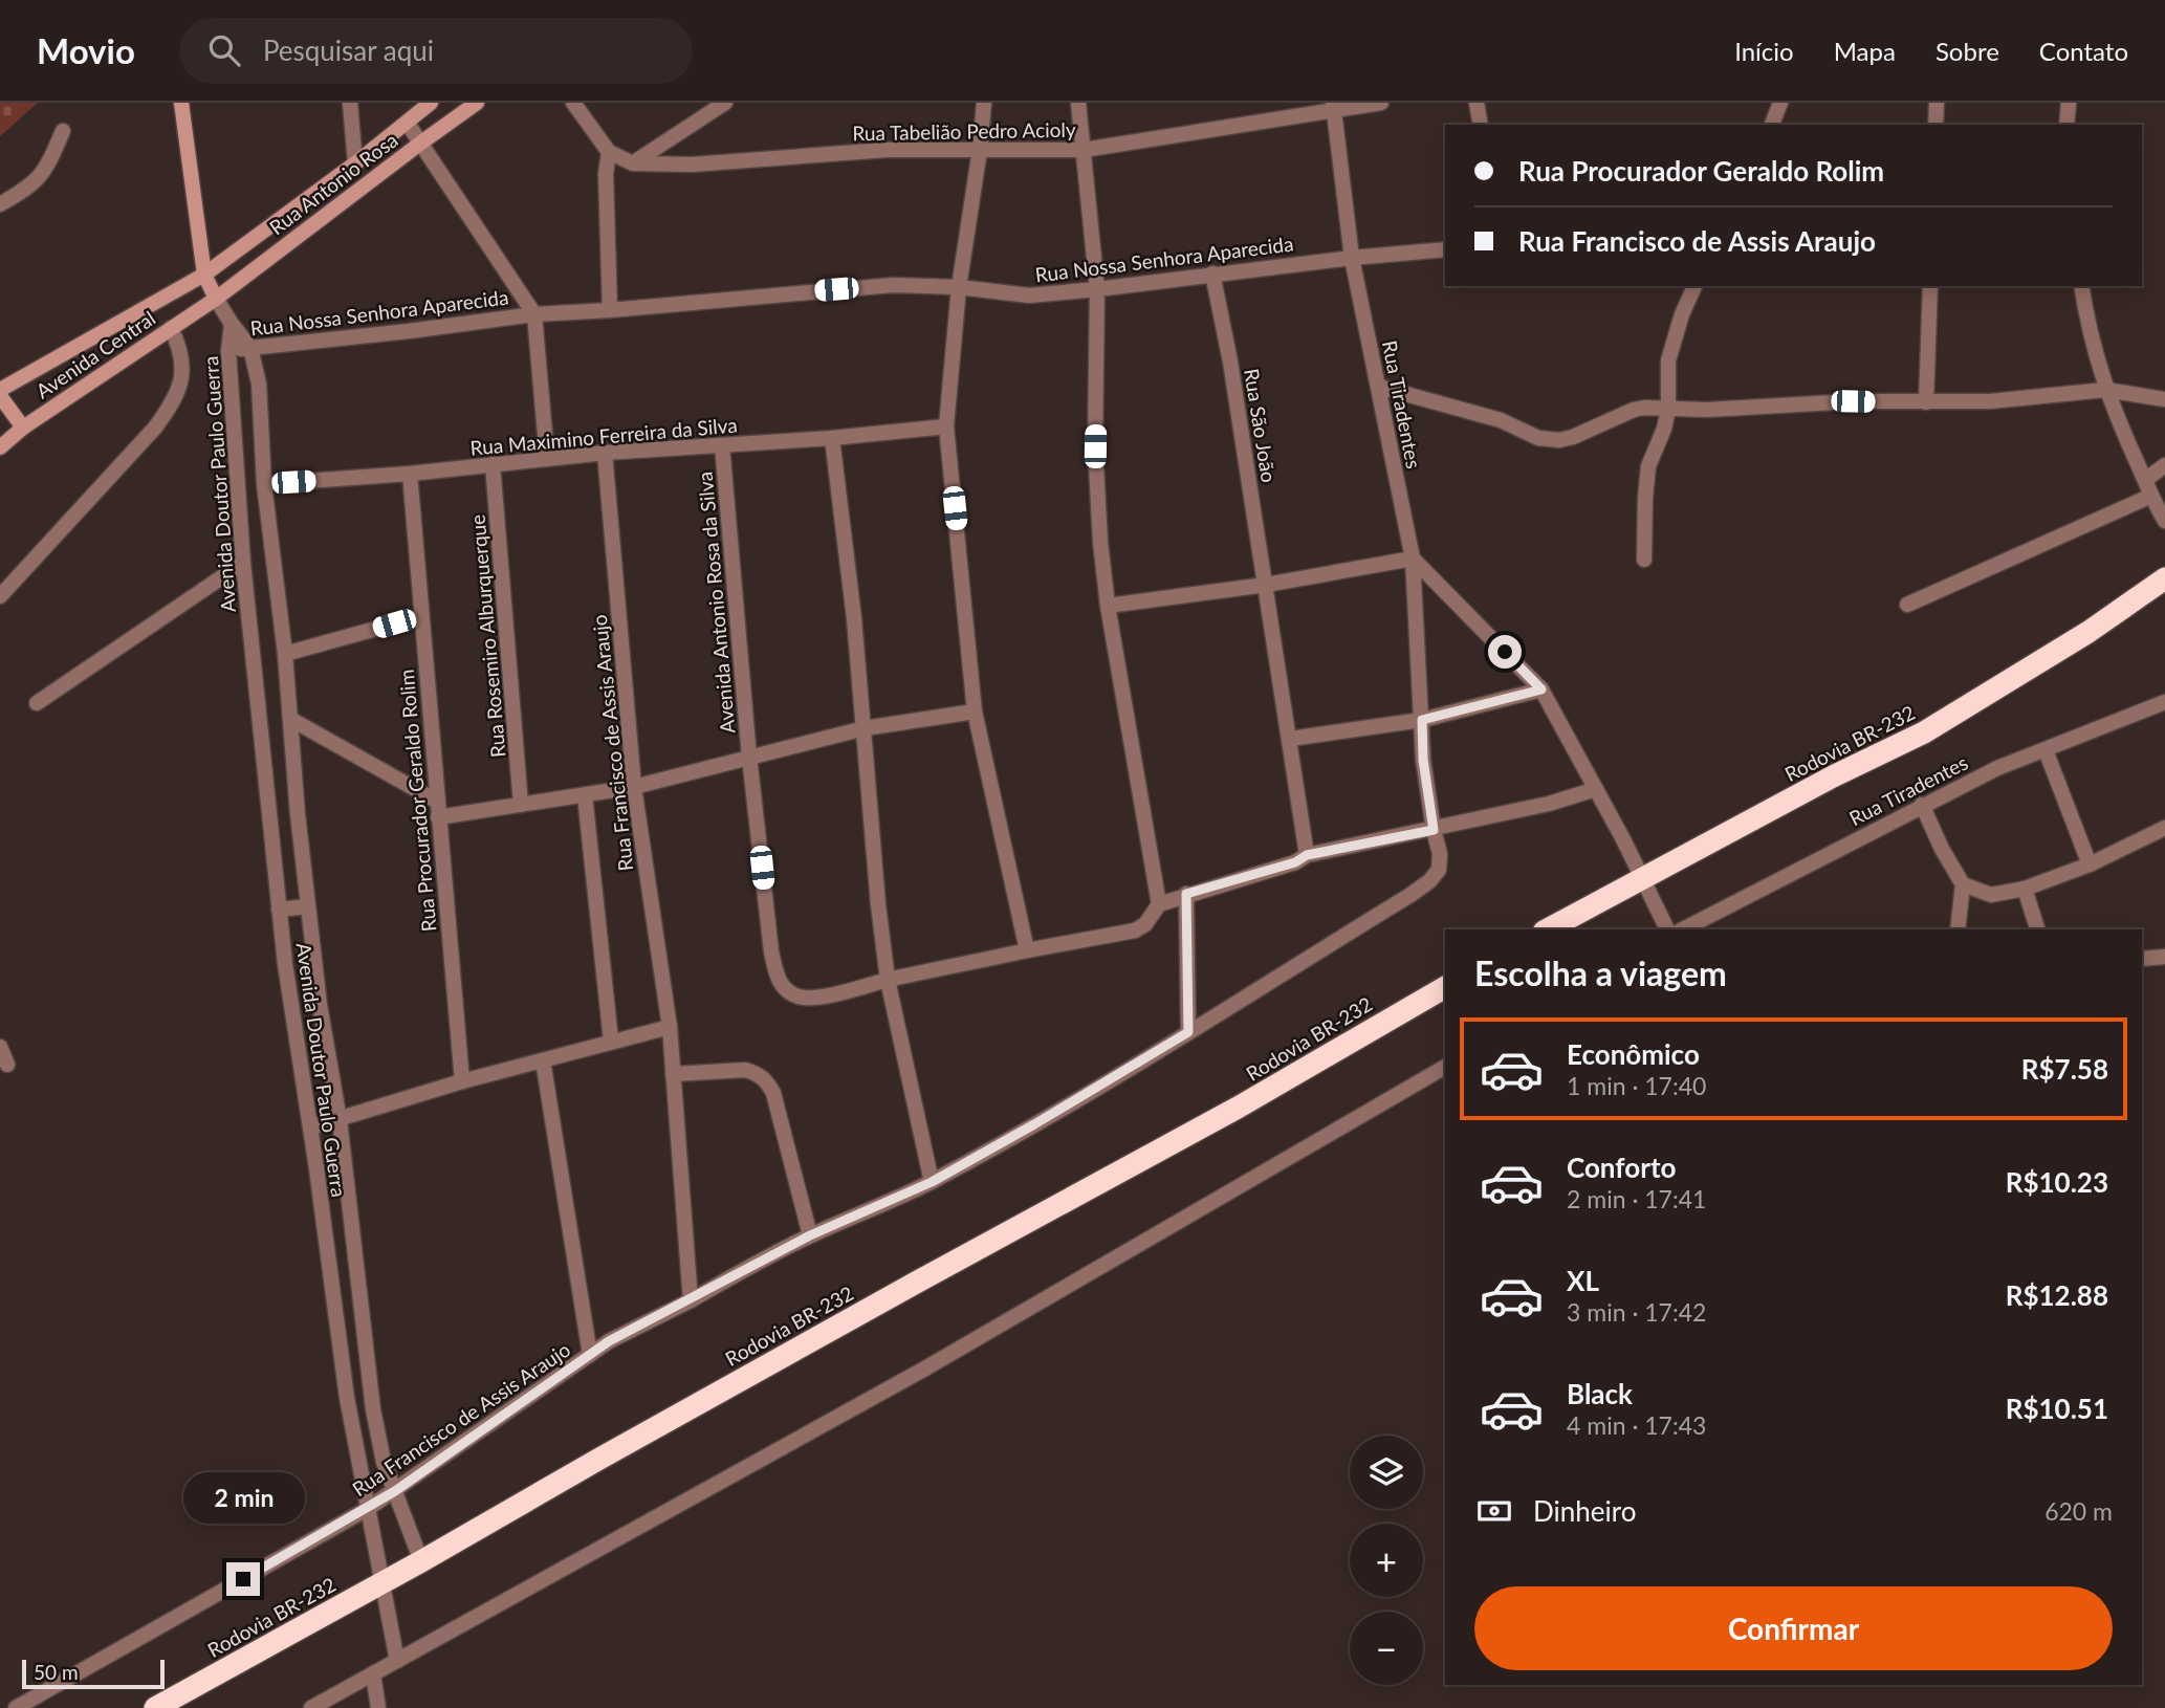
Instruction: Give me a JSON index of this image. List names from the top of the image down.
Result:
{
  "streets": {
    "highway": ["Rodovia BR-232"],
    "main road": ["Rua Antonio Rosa", "Avenida Central"],
    "street": [
      "Rua Tabelião Pedro Acioly",
      "Rua Nossa Senhora Aparecida",
      "Rua Tiradentes",
      "Rua São João",
      "Rua Maximino Ferreira da Silva",
      "Avenida Doutor Paulo Guerra",
      "Avenida Antonio Rosa da Silva",
      "Rua Rosemiro Alburquerque",
      "Rua Francisco de Assis Araujo",
      "Rua Procurador Geraldo Rolim"
    ]
  },
  "crossings": [
    ["Rua Tabelião Pedro Acioly", "Rua Tiradentes"],
    ["Rua Antonio Rosa", "Avenida Central"],
    ["Rua Nossa Senhora Aparecida", "Rua Tiradentes"],
    ["Rua Nossa Senhora Aparecida", "Rua São João"],
    ["Rua Nossa Senhora Aparecida", "Rua Maximino Ferreira da Silva"],
    ["Rua Nossa Senhora Aparecida", "Avenida Doutor Paulo Guerra"],
    ["Rua Maximino Ferreira da Silva", "Avenida Doutor Paulo Guerra"],
    ["Rua Maximino Ferreira da Silva", "Avenida Antonio Rosa da Silva"],
    ["Rua Maximino Ferreira da Silva", "Rua Rosemiro Alburquerque"],
    ["Rua Maximino Ferreira da Silva", "Rua Francisco de Assis Araujo"],
    ["Rua Maximino Ferreira da Silva", "Rua Procurador Geraldo Rolim"],
    ["Avenida Doutor Paulo Guerra", "Rua Francisco de Assis Araujo"],
    ["Avenida Doutor Paulo Guerra", "Rodovia BR-232"]
  ],
  "scale_bar": "50 m",
  "page": {
    "header": "Movio",
    "search": "Pesquisar aqui",
    "nav": [
      "Início",
      "Mapa",
      "Sobre",
      "Contato"
    ],
    "banner": ["Rua Procurador Geraldo Rolim", "Rua Francisco de Assis Araujo"],
    "heading": "Escolha a viagem",
    "list": [
      {
        "name": "Econômico",
        "note": "1 min · 17:40",
        "value": "R$7.58"
      },
      {
        "name": "Conforto",
        "note": "2 min · 17:41",
        "value": "R$10.23"
      },
      {
        "name": "XL",
        "note": "3 min · 17:42",
        "value": "R$12.88"
      },
      {
        "name": "Black",
        "note": "4 min · 17:43",
        "value": "R$10.51"
      }
    ],
    "map_buttons": ["+", "−"],
    "pay": ["Dinheiro", "620 m"],
    "bubble": "2 min",
    "buttons": "Confirmar",
    "scale": "50 m"
  }
}
